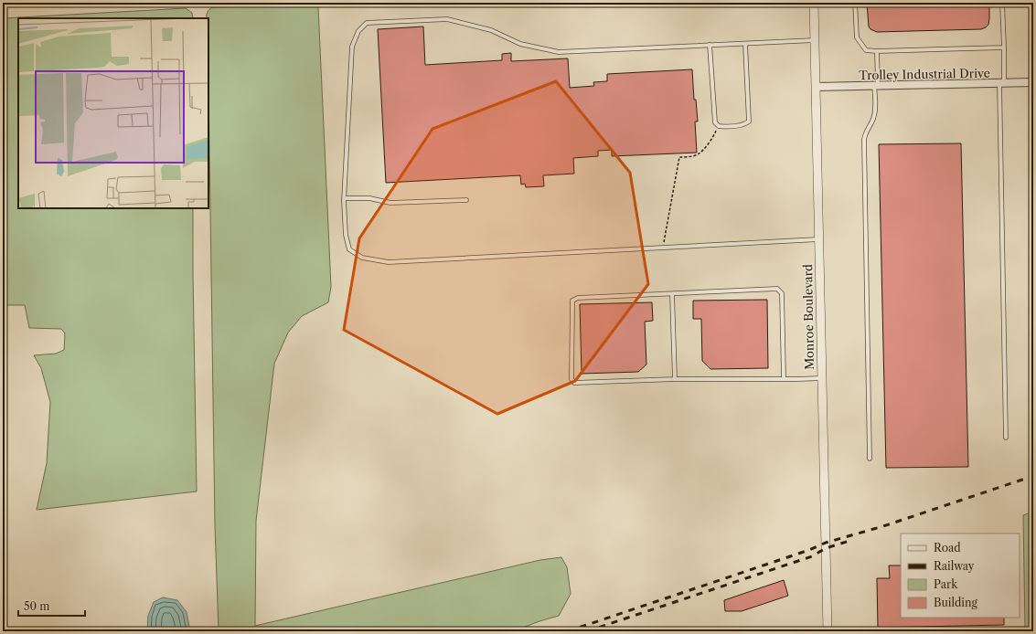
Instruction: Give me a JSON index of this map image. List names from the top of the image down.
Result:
{
  "streets": {
    "street": ["Trolley Industrial Drive", "Monroe Boulevard"]
  },
  "crossings": [
    ["Trolley Industrial Drive", "Monroe Boulevard"]
  ],
  "legend": [
    "Road",
    "Railway",
    "Park",
    "Building"
  ],
  "scale_bar": "50 m"
}
